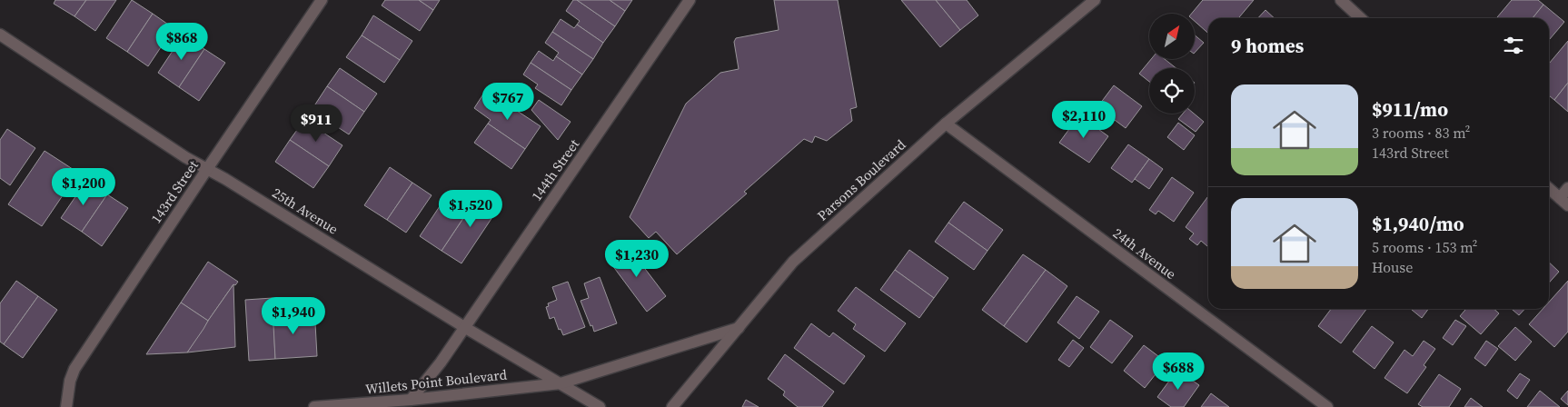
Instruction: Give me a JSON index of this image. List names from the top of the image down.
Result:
{
  "streets": {
    "street": [
      "144th Street",
      "Parsons Boulevard",
      "143rd Street",
      "25th Avenue",
      "24th Avenue",
      "Willets Point Boulevard"
    ]
  },
  "crossings": [
    ["144th Street", "25th Avenue"],
    ["144th Street", "Willets Point Boulevard"],
    ["Parsons Boulevard", "24th Avenue"],
    ["Parsons Boulevard", "Willets Point Boulevard"],
    ["143rd Street", "25th Avenue"],
    ["25th Avenue", "Willets Point Boulevard"]
  ],
  "north": "top right",
  "page": {
    "heading": "9 homes",
    "price": [
      "$868",
      "$767",
      "$2,110",
      "$911",
      "$1,200",
      "$1,520",
      "$1,230",
      "$1,940",
      "$688"
    ],
    "list": [
      {
        "name": "$911/mo",
        "note": "3 rooms · 83 m² · 143rd Street"
      },
      {
        "name": "$1,940/mo",
        "note": "5 rooms · 153 m² · House"
      }
    ]
  }
}
